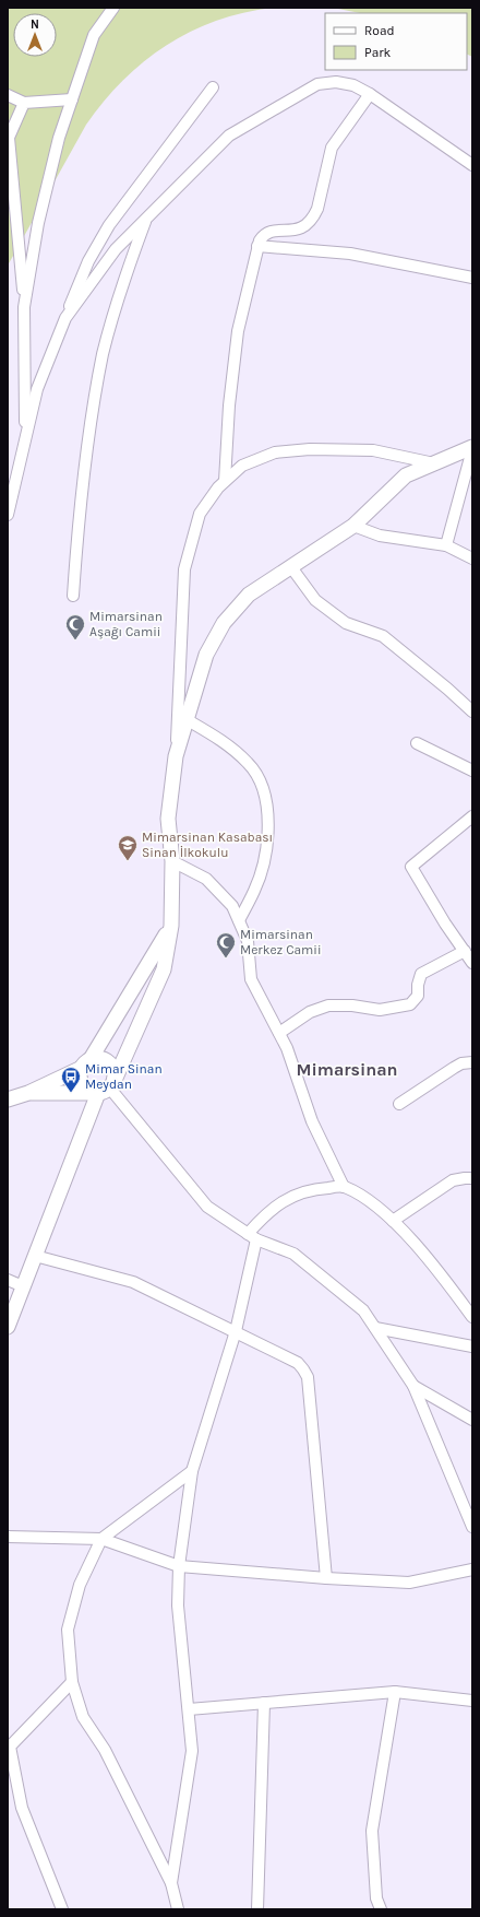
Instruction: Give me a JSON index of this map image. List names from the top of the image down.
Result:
{
  "districts": ["Mimarsinan"],
  "places": {
    "mosque": ["Mimarsinan Aşağı Camii", "Mimarsinan Merkez Camii"],
    "school or university": ["Mimarsinan Kasabası Sinan İlkokulu"],
    "bus stop": ["Mimar Sinan Meydan"]
  },
  "legend": ["Road", "Park"],
  "north": "top"
}
